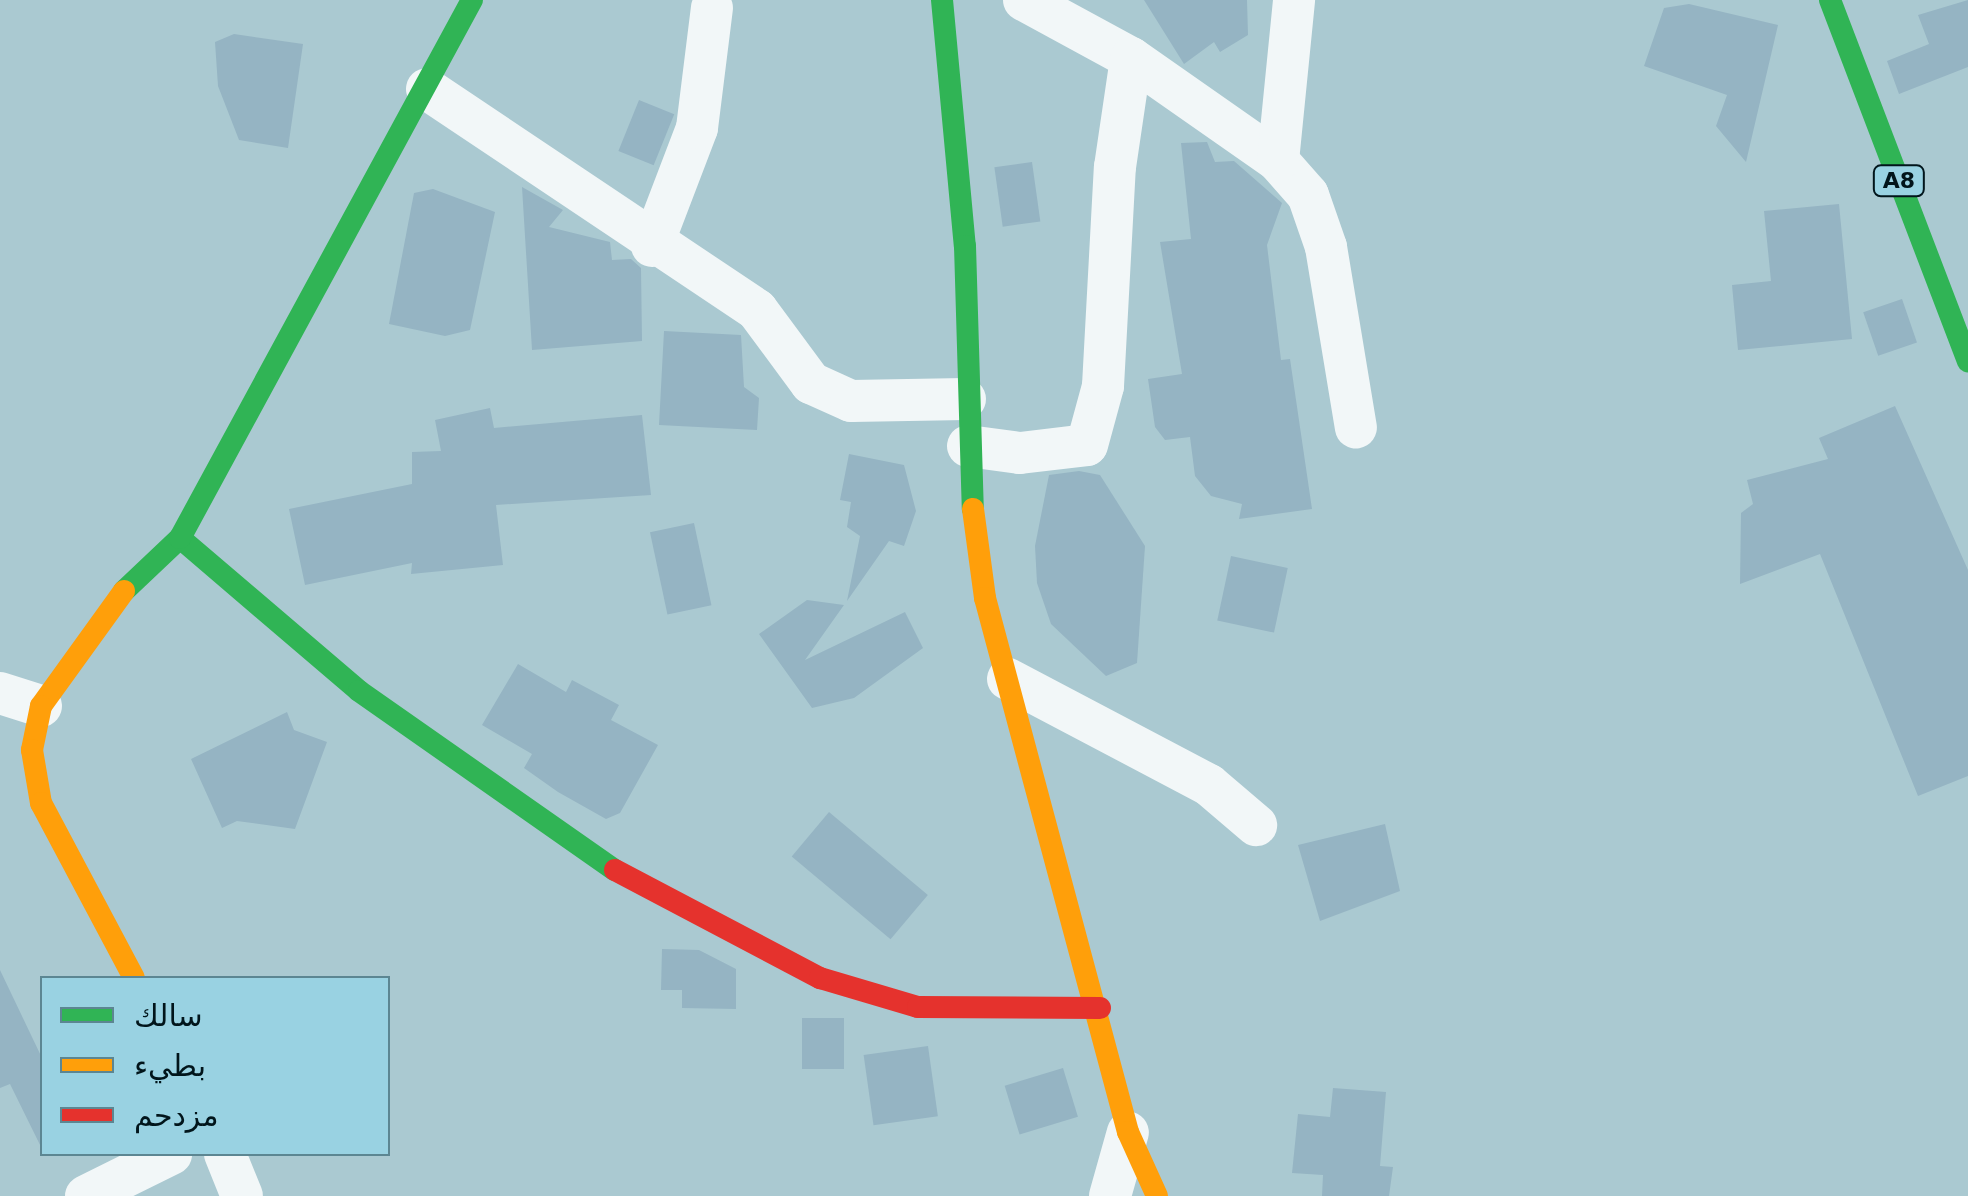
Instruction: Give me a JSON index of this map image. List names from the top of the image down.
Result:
{
  "streets": {
    "main road": ["A8"]
  },
  "legend": ["سالك", "بطيء", "مزدحم"]
}
